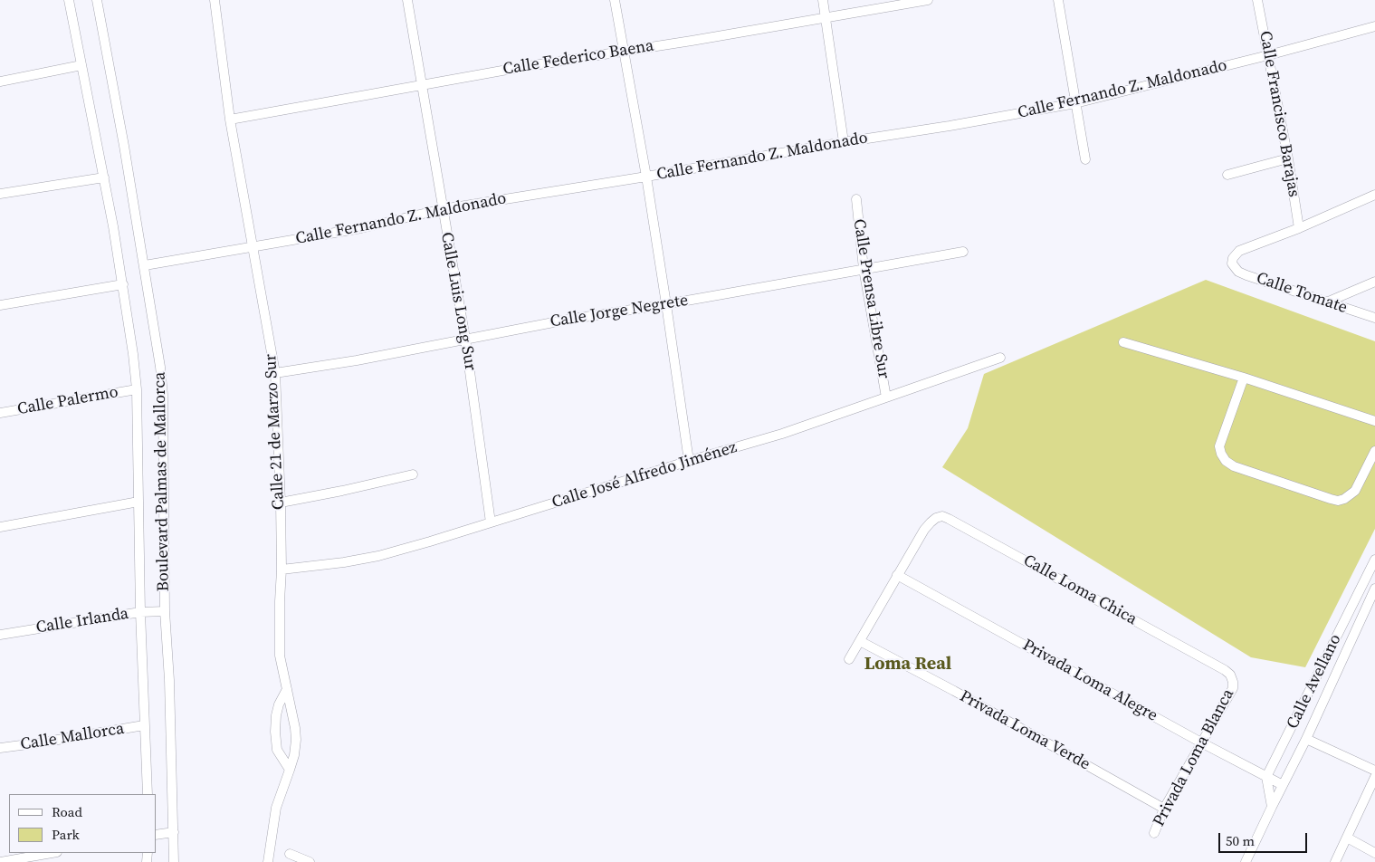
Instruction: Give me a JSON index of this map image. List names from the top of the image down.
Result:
{
  "streets": {
    "street": [
      "Calle Federico Baena",
      "Calle Fernando Z. Maldonado",
      "Calle Francisco Barajas",
      "Calle Tomate",
      "Calle Prensa Libre Sur",
      "Calle Luis Long Sur",
      "Calle Jorge Negrete",
      "Calle Palermo",
      "Calle 21 de Marzo Sur",
      "Calle José Alfredo Jiménez",
      "Boulevard Palmas de Mallorca",
      "Calle Loma Chica",
      "Calle Irlanda",
      "Privada Loma Alegre",
      "Calle Avellano",
      "Privada Loma Verde",
      "Calle Mallorca",
      "Privada Loma Blanca"
    ]
  },
  "crossings": [
    ["Calle Federico Baena", "Calle Luis Long Sur"],
    ["Calle Federico Baena", "Calle 21 de Marzo Sur"],
    ["Calle Fernando Z. Maldonado", "Calle Francisco Barajas"],
    ["Calle Fernando Z. Maldonado", "Calle Luis Long Sur"],
    ["Calle Fernando Z. Maldonado", "Calle 21 de Marzo Sur"],
    ["Calle Fernando Z. Maldonado", "Boulevard Palmas de Mallorca"],
    ["Calle Francisco Barajas", "Calle Tomate"],
    ["Calle Prensa Libre Sur", "Calle Jorge Negrete"],
    ["Calle Prensa Libre Sur", "Calle José Alfredo Jiménez"],
    ["Calle Luis Long Sur", "Calle Jorge Negrete"],
    ["Calle Luis Long Sur", "Calle José Alfredo Jiménez"],
    ["Calle Jorge Negrete", "Calle 21 de Marzo Sur"],
    ["Calle Palermo", "Boulevard Palmas de Mallorca"],
    ["Calle 21 de Marzo Sur", "Calle José Alfredo Jiménez"],
    ["Boulevard Palmas de Mallorca", "Calle Irlanda"],
    ["Boulevard Palmas de Mallorca", "Calle Mallorca"],
    ["Calle Loma Chica", "Privada Loma Alegre"],
    ["Calle Loma Chica", "Privada Loma Blanca"],
    ["Privada Loma Alegre", "Calle Avellano"],
    ["Privada Loma Alegre", "Privada Loma Blanca"],
    ["Privada Loma Verde", "Privada Loma Blanca"]
  ],
  "districts": ["Loma Real"],
  "legend": ["Road", "Park"],
  "scale_bar": "50 m"
}
